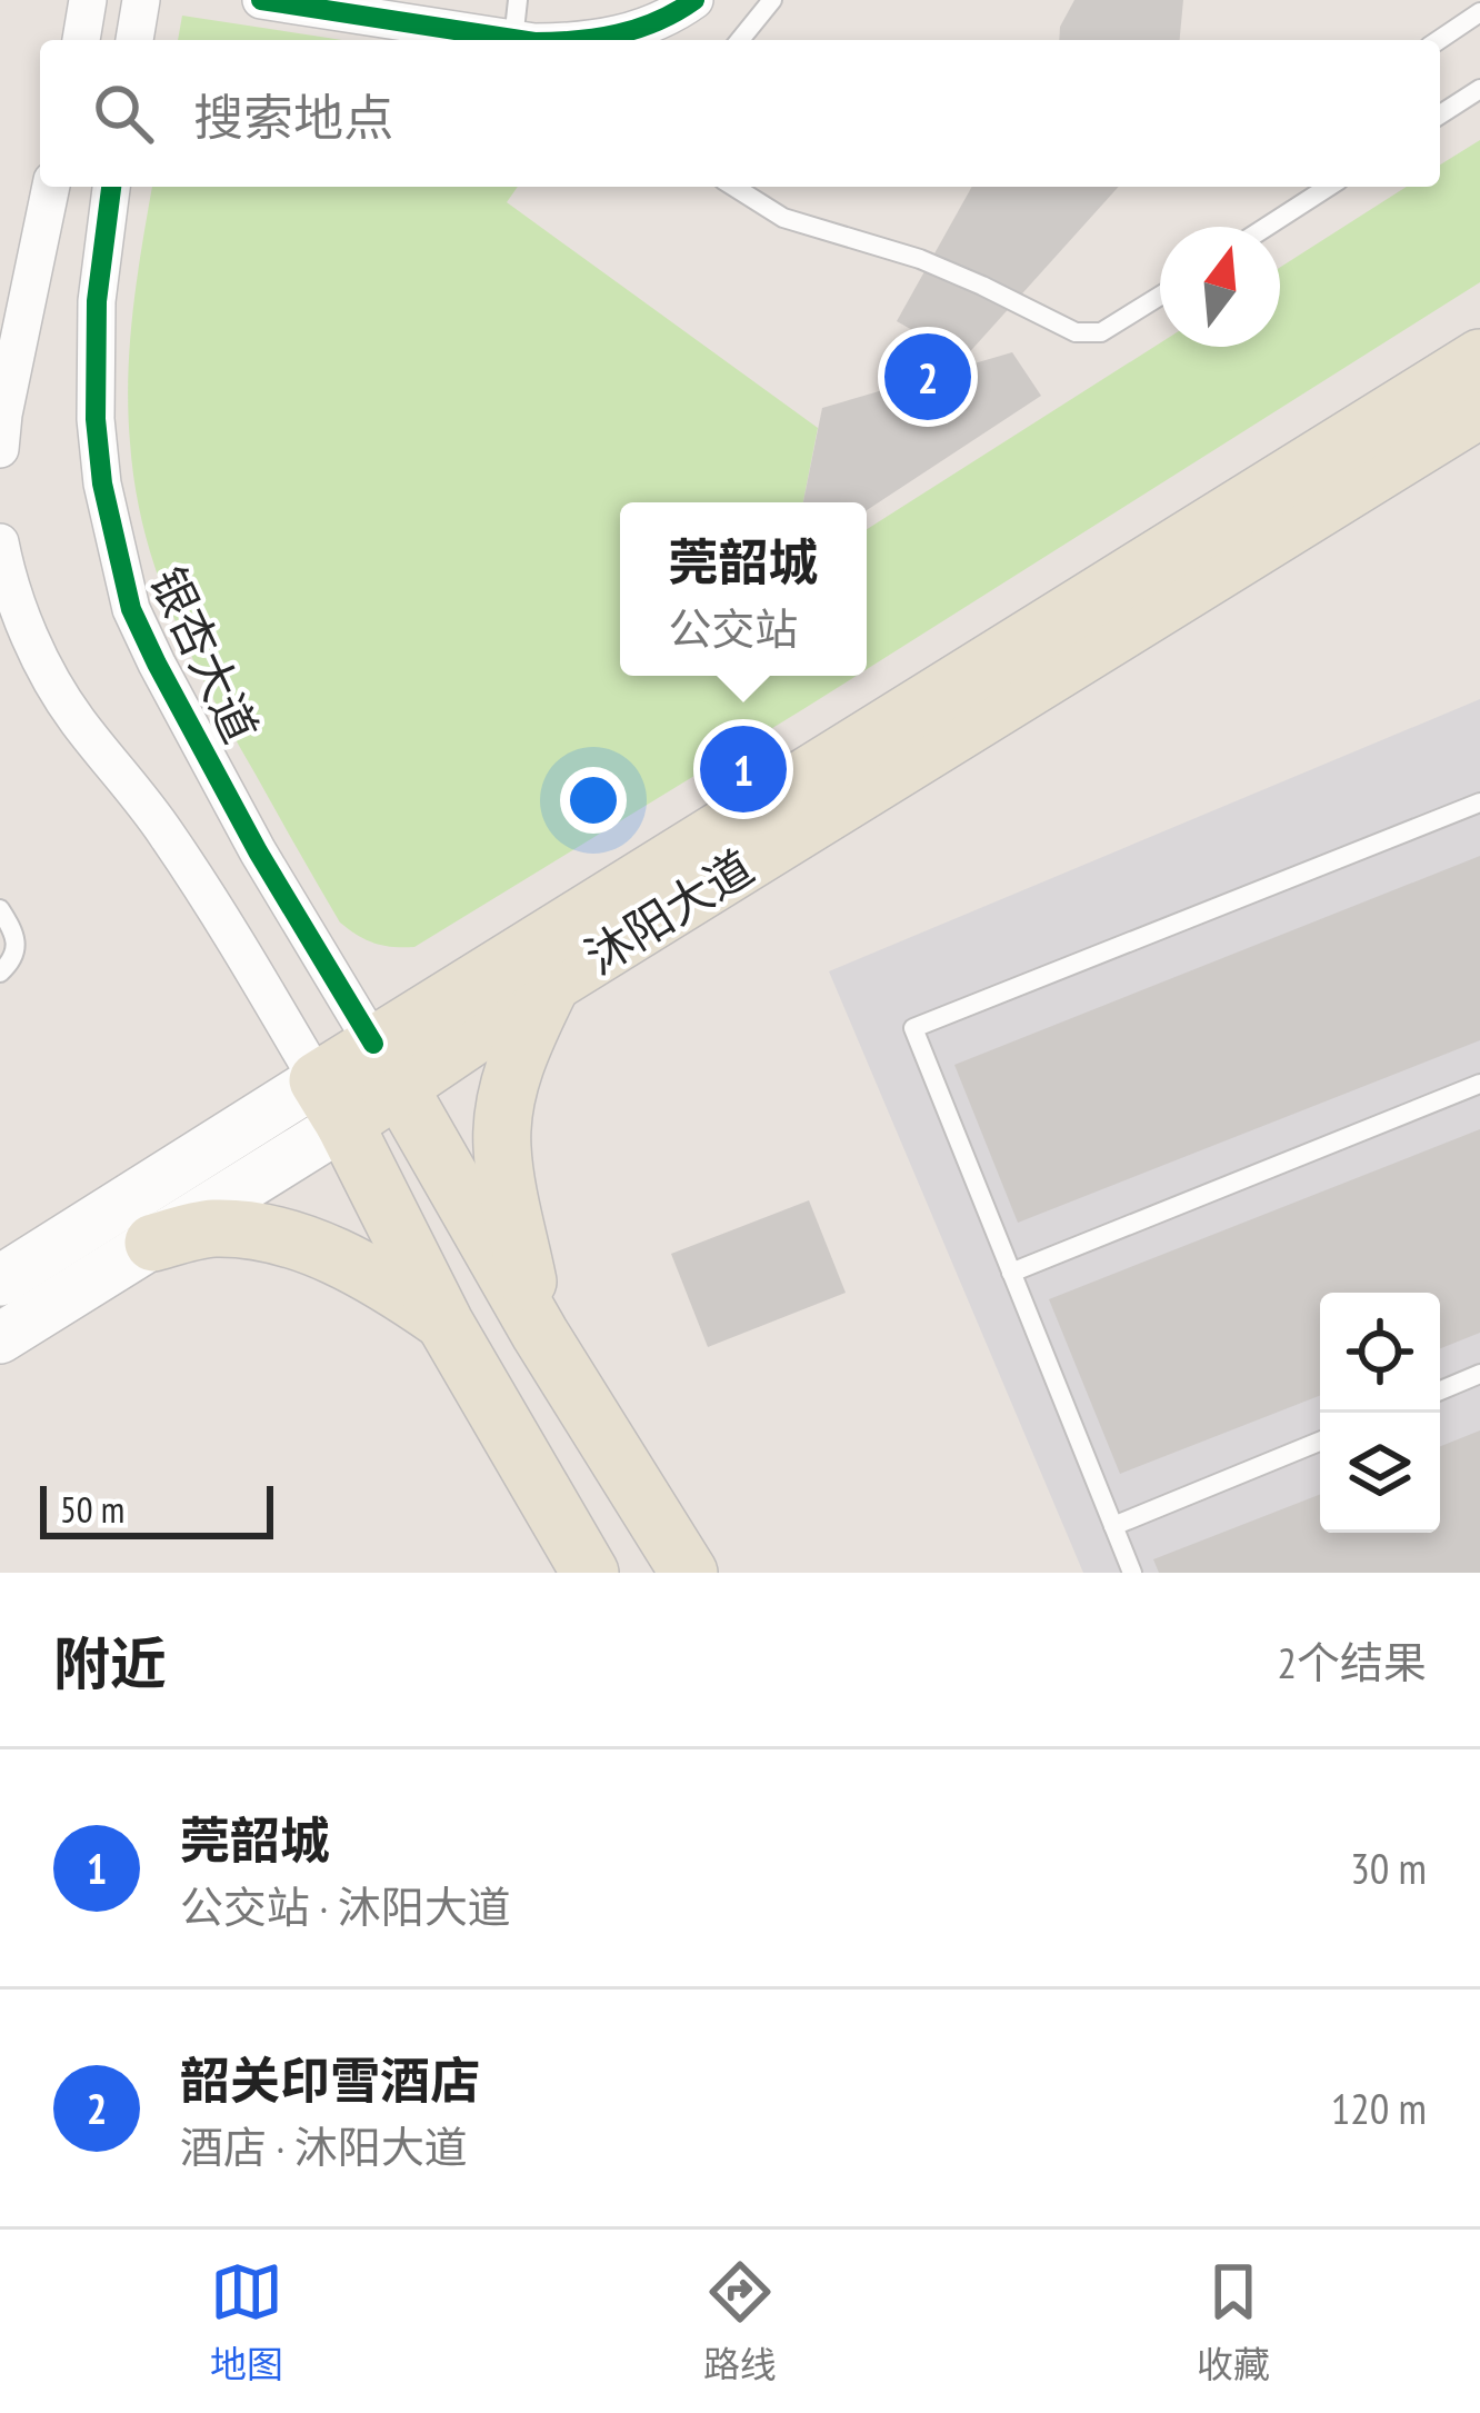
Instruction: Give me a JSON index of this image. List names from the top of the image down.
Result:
{
  "streets": {
    "main road": ["沐阳大道"],
    "street": ["银杏大道"]
  },
  "crossings": [
    ["银杏大道", "沐阳大道"]
  ],
  "scale_bar": "50 m",
  "north": "top",
  "page": {
    "search": "搜索地点",
    "pins": ["2", "1"],
    "popup": ["莞韶城", "公交站"],
    "scale": "50 m",
    "heading": ["附近", "2个结果"],
    "list": [
      {
        "mark": "1",
        "name": "莞韶城",
        "note": "公交站 · 沐阳大道",
        "value": "30 m"
      },
      {
        "mark": "2",
        "name": "韶关印雪酒店",
        "note": "酒店 · 沐阳大道",
        "value": "120 m"
      }
    ],
    "nav": ["地图", "路线", "收藏"]
  }
}
